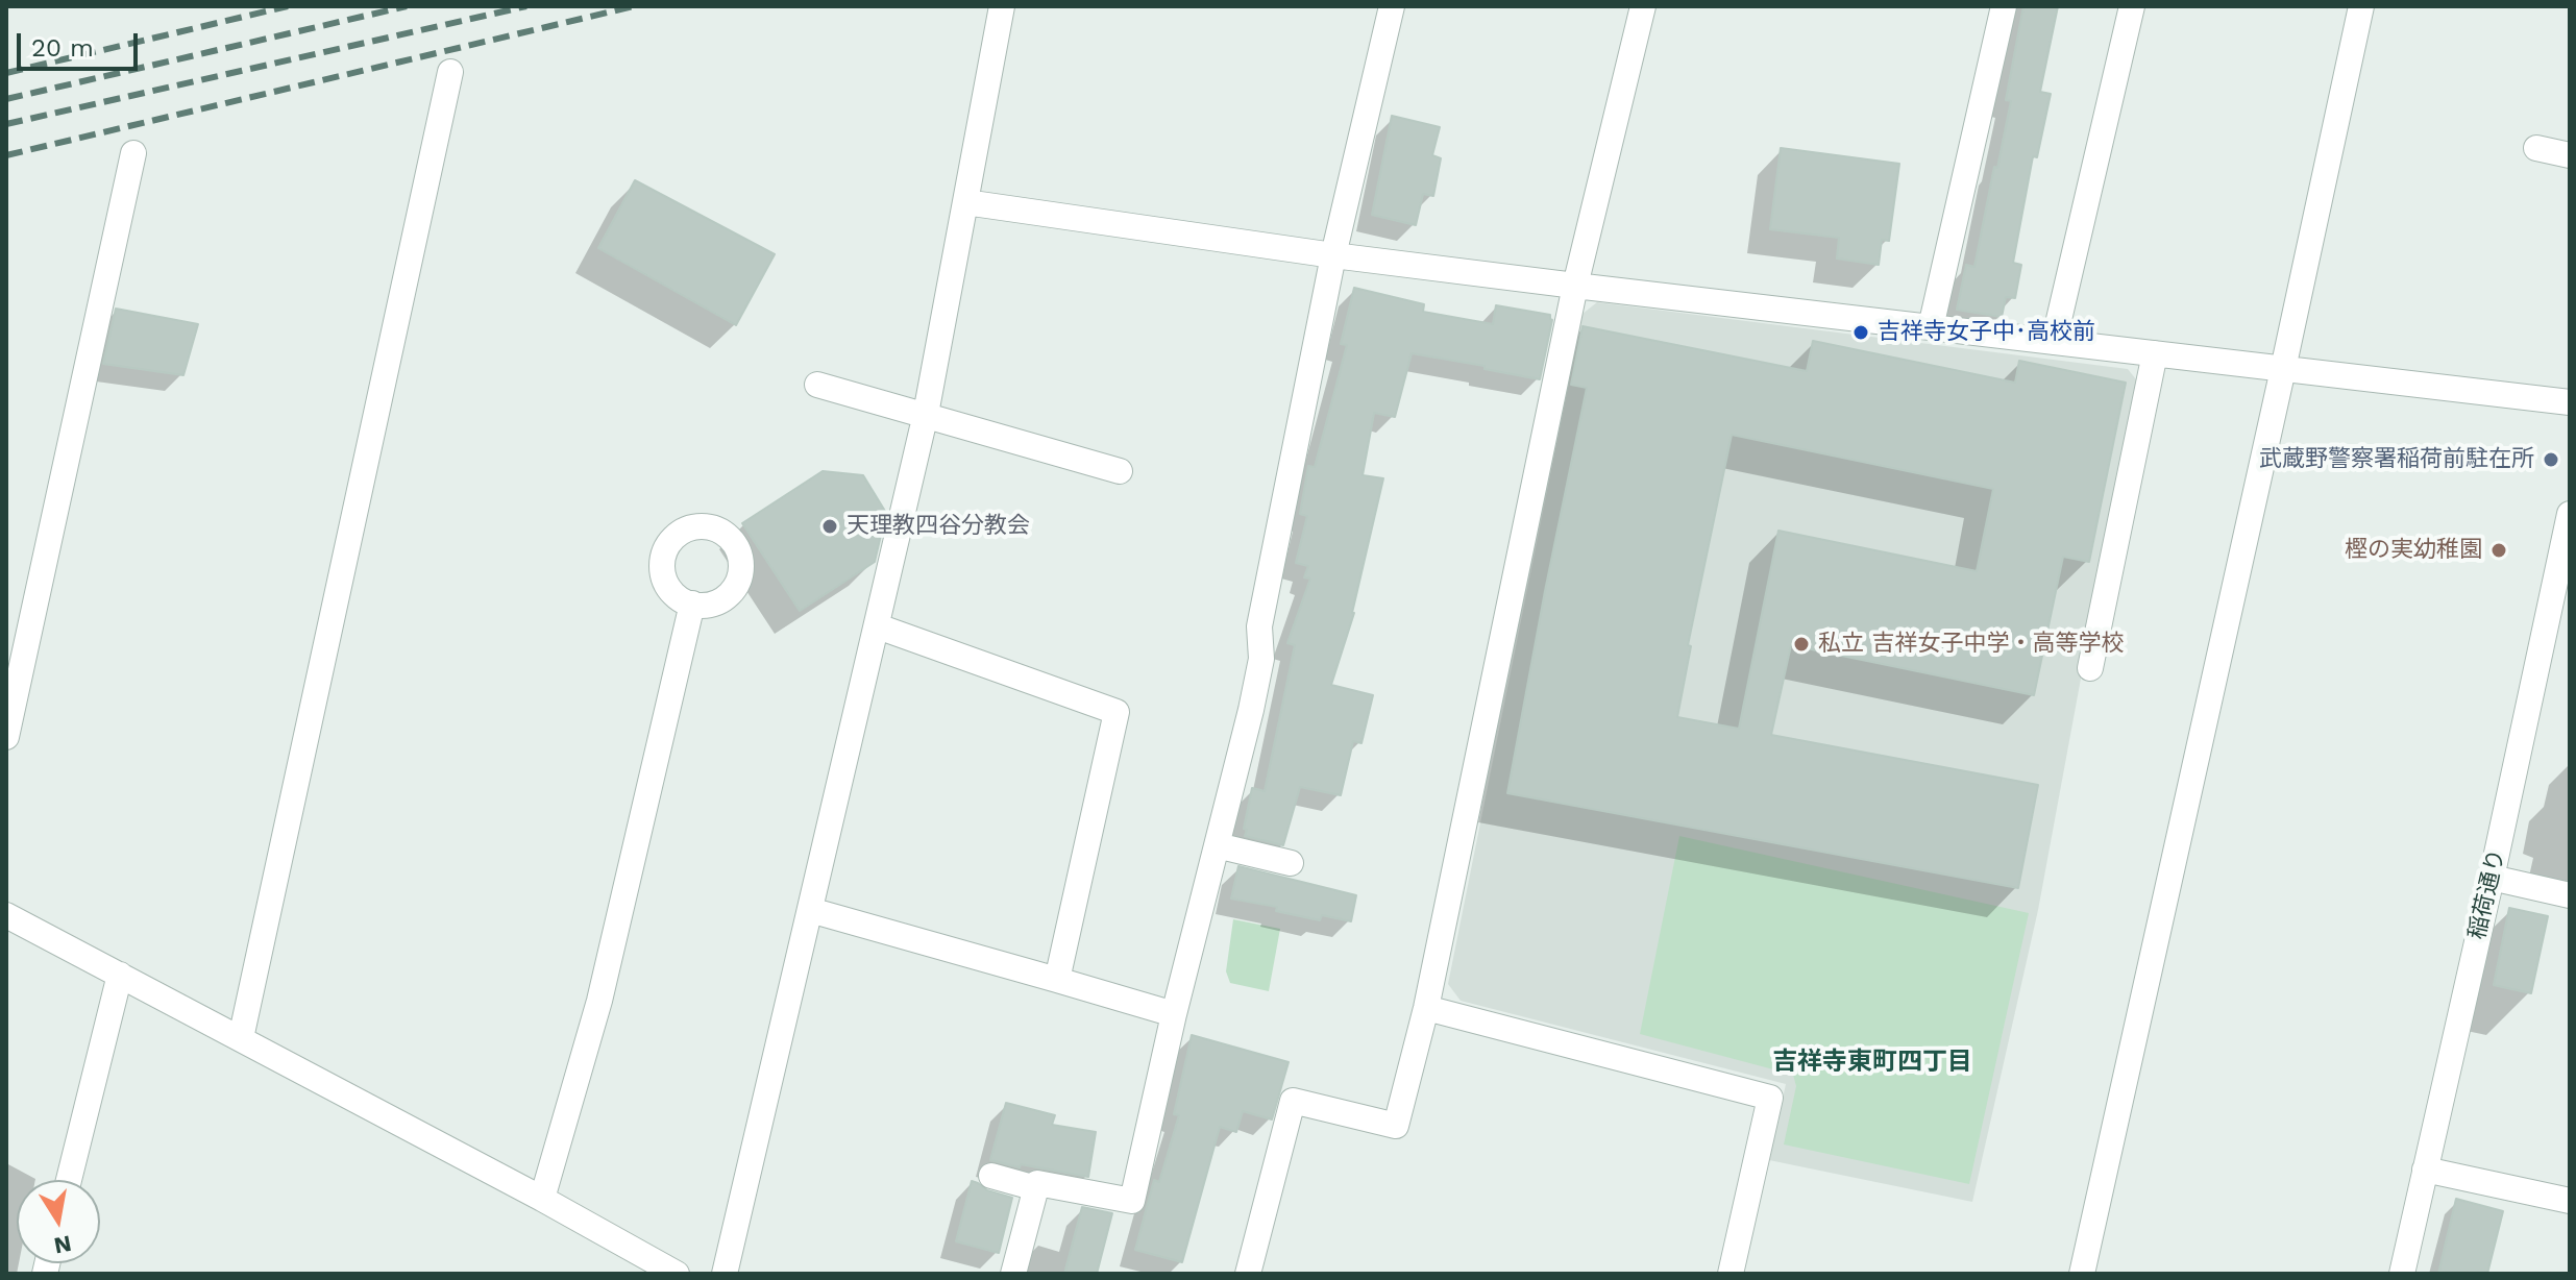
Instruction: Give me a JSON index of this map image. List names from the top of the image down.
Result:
{
  "streets": {
    "street": ["稲荷通り"]
  },
  "districts": ["吉祥寺東町四丁目"],
  "places": [
    "吉祥寺女子中･高校前",
    "武蔵野警察署稲荷前駐在所",
    "天理教四谷分教会",
    "樫の実幼稚園",
    "私立 吉祥女子中学・高等学校"
  ],
  "scale_bar": "20 m",
  "north": "bottom"
}
